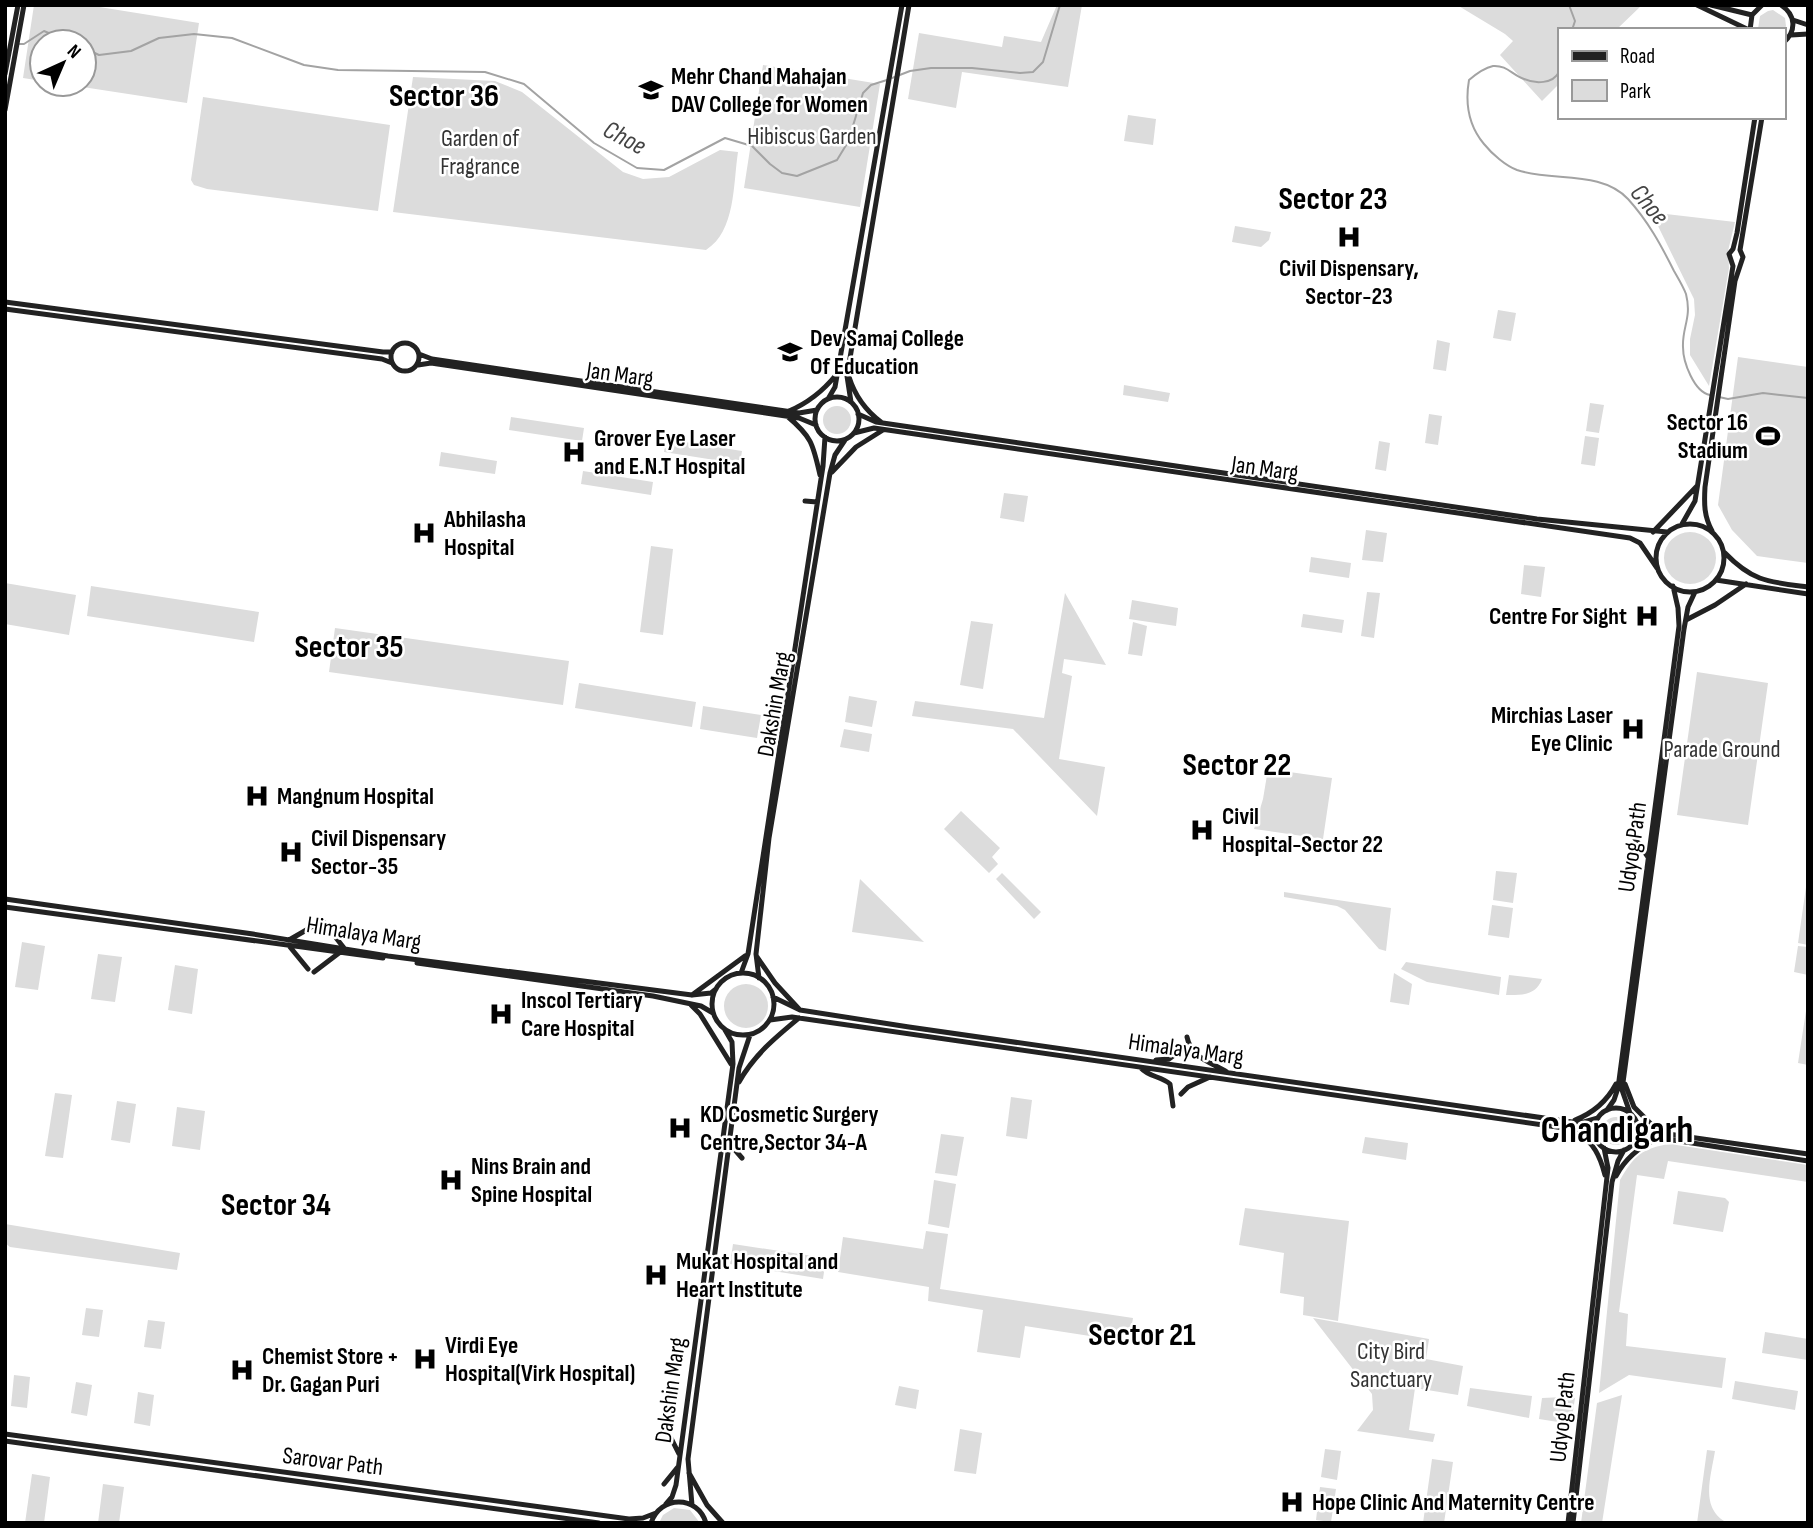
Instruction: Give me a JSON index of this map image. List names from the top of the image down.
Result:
{
  "streets": {
    "main road": [
      "Jan Marg",
      "Dakshin Marg",
      "Udyog Path",
      "Himalaya Marg",
      "Sarovar Path"
    ]
  },
  "crossings": [
    ["Jan Marg", "Dakshin Marg"],
    ["Jan Marg", "Udyog Path"],
    ["Dakshin Marg", "Himalaya Marg"],
    ["Udyog Path", "Himalaya Marg"]
  ],
  "districts": [
    "Sector 36",
    "Sector 23",
    "Sector 35",
    "Sector 22",
    "Chandigarh",
    "Sector 34",
    "Sector 21"
  ],
  "water": ["Choe"],
  "parks": [
    "Hibiscus Garden",
    "Garden of Fragrance",
    "Parade Ground",
    "City Bird Sanctuary"
  ],
  "places": {
    "school or university": ["Mehr Chand Mahajan DAV College for Women", "Dev Samaj College Of Education"],
    "hospital": [
      "Civil Dispensary, Sector-23",
      "Grover Eye Laser and E.N.T Hospital",
      "Abhilasha Hospital",
      "Centre For Sight",
      "Mirchias Laser Eye Clinic",
      "Mangnum Hospital",
      "Civil Hospital-Sector 22",
      "Civil Dispensary Sector-35",
      "Inscol Tertiary Care Hospital",
      "KD Cosmetic Surgery Centre,Sector 34-A",
      "Nins Brain and Spine Hospital",
      "Mukat Hospital and Heart Institute",
      "Virdi Eye Hospital(Virk Hospital)",
      "Chemist Store + Dr. Gagan Puri",
      "Hope Clinic And Maternity Centre"
    ],
    "sports": ["Sector 16 Stadium"]
  },
  "legend": ["Road", "Park"],
  "north": "top right"
}
